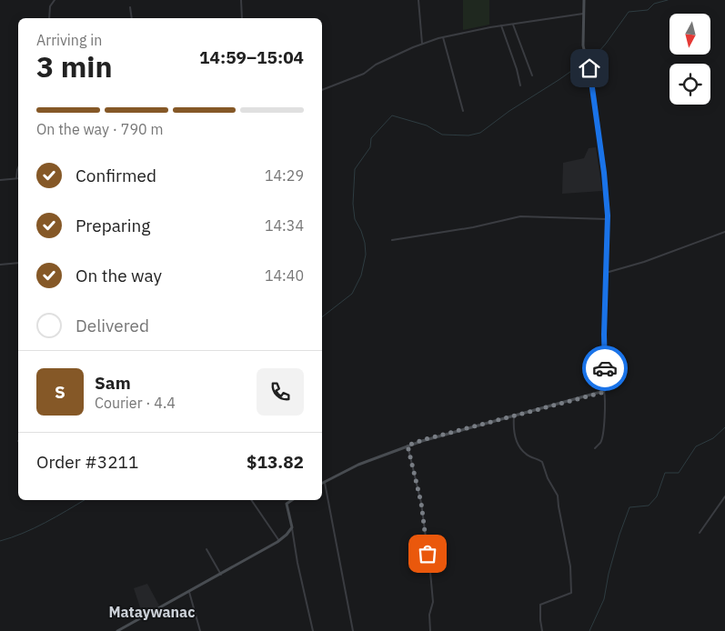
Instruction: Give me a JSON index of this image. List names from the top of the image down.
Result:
{
  "districts": ["Mataywanac"],
  "north": "bottom",
  "page": {
    "heading": ["3 min", "Arriving in", "14:59–15:04"],
    "panel": [
      "Sam",
      "Courier · 4.4",
      "Order #3211",
      "$13.82"
    ],
    "bar": "On the way · 790 m",
    "list": [
      ["Confirmed", "14:29"],
      ["Preparing", "14:34"],
      ["On the way", "14:40"],
      "Delivered"
    ],
    "round": "S"
  }
}
